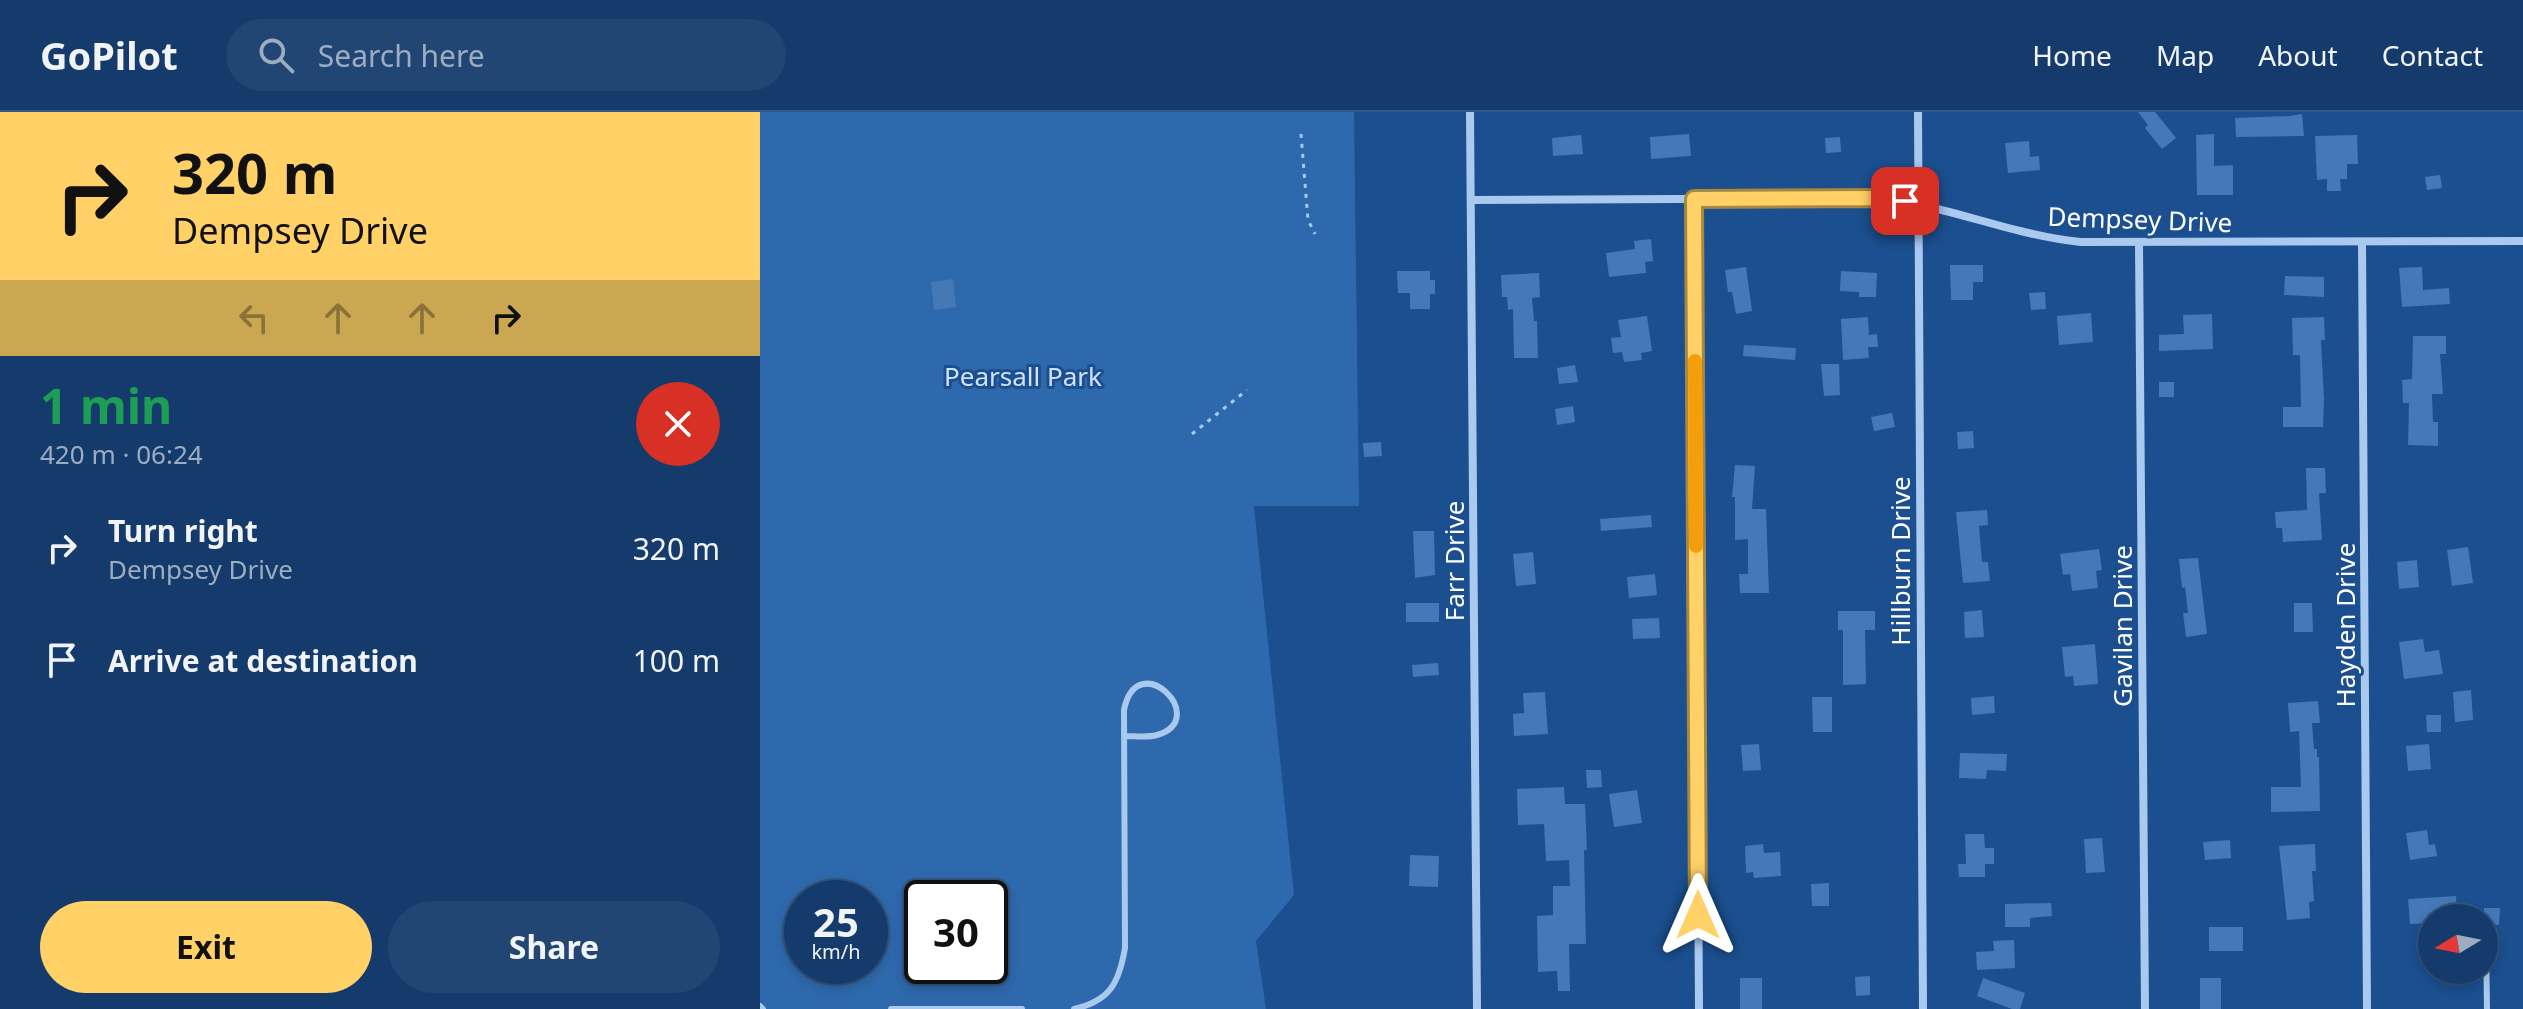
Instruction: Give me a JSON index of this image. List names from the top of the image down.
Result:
{
  "streets": {
    "street": [
      "Dempsey Drive",
      "Farr Drive",
      "Hillburn Drive",
      "Hayden Drive",
      "Gavilan Drive"
    ]
  },
  "crossings": [
    ["Dempsey Drive", "Farr Drive"],
    ["Dempsey Drive", "Hillburn Drive"],
    ["Dempsey Drive", "Hayden Drive"],
    ["Dempsey Drive", "Gavilan Drive"]
  ],
  "parks": ["Pearsall Park"],
  "north": "left",
  "page": {
    "header": "GoPilot",
    "search": "Search here",
    "nav": [
      "Home",
      "Map",
      "About",
      "Contact"
    ],
    "turn": ["320 m", "Dempsey Drive"],
    "heading": ["1 min", "420 m · 06:24"],
    "list": [
      {
        "name": "Turn right",
        "note": "Dempsey Drive",
        "value": "320 m"
      },
      {
        "name": "Arrive at destination",
        "value": "100 m"
      }
    ],
    "speed": "25 km/h",
    "limit": "30",
    "buttons": ["Exit", "Share"]
  }
}
